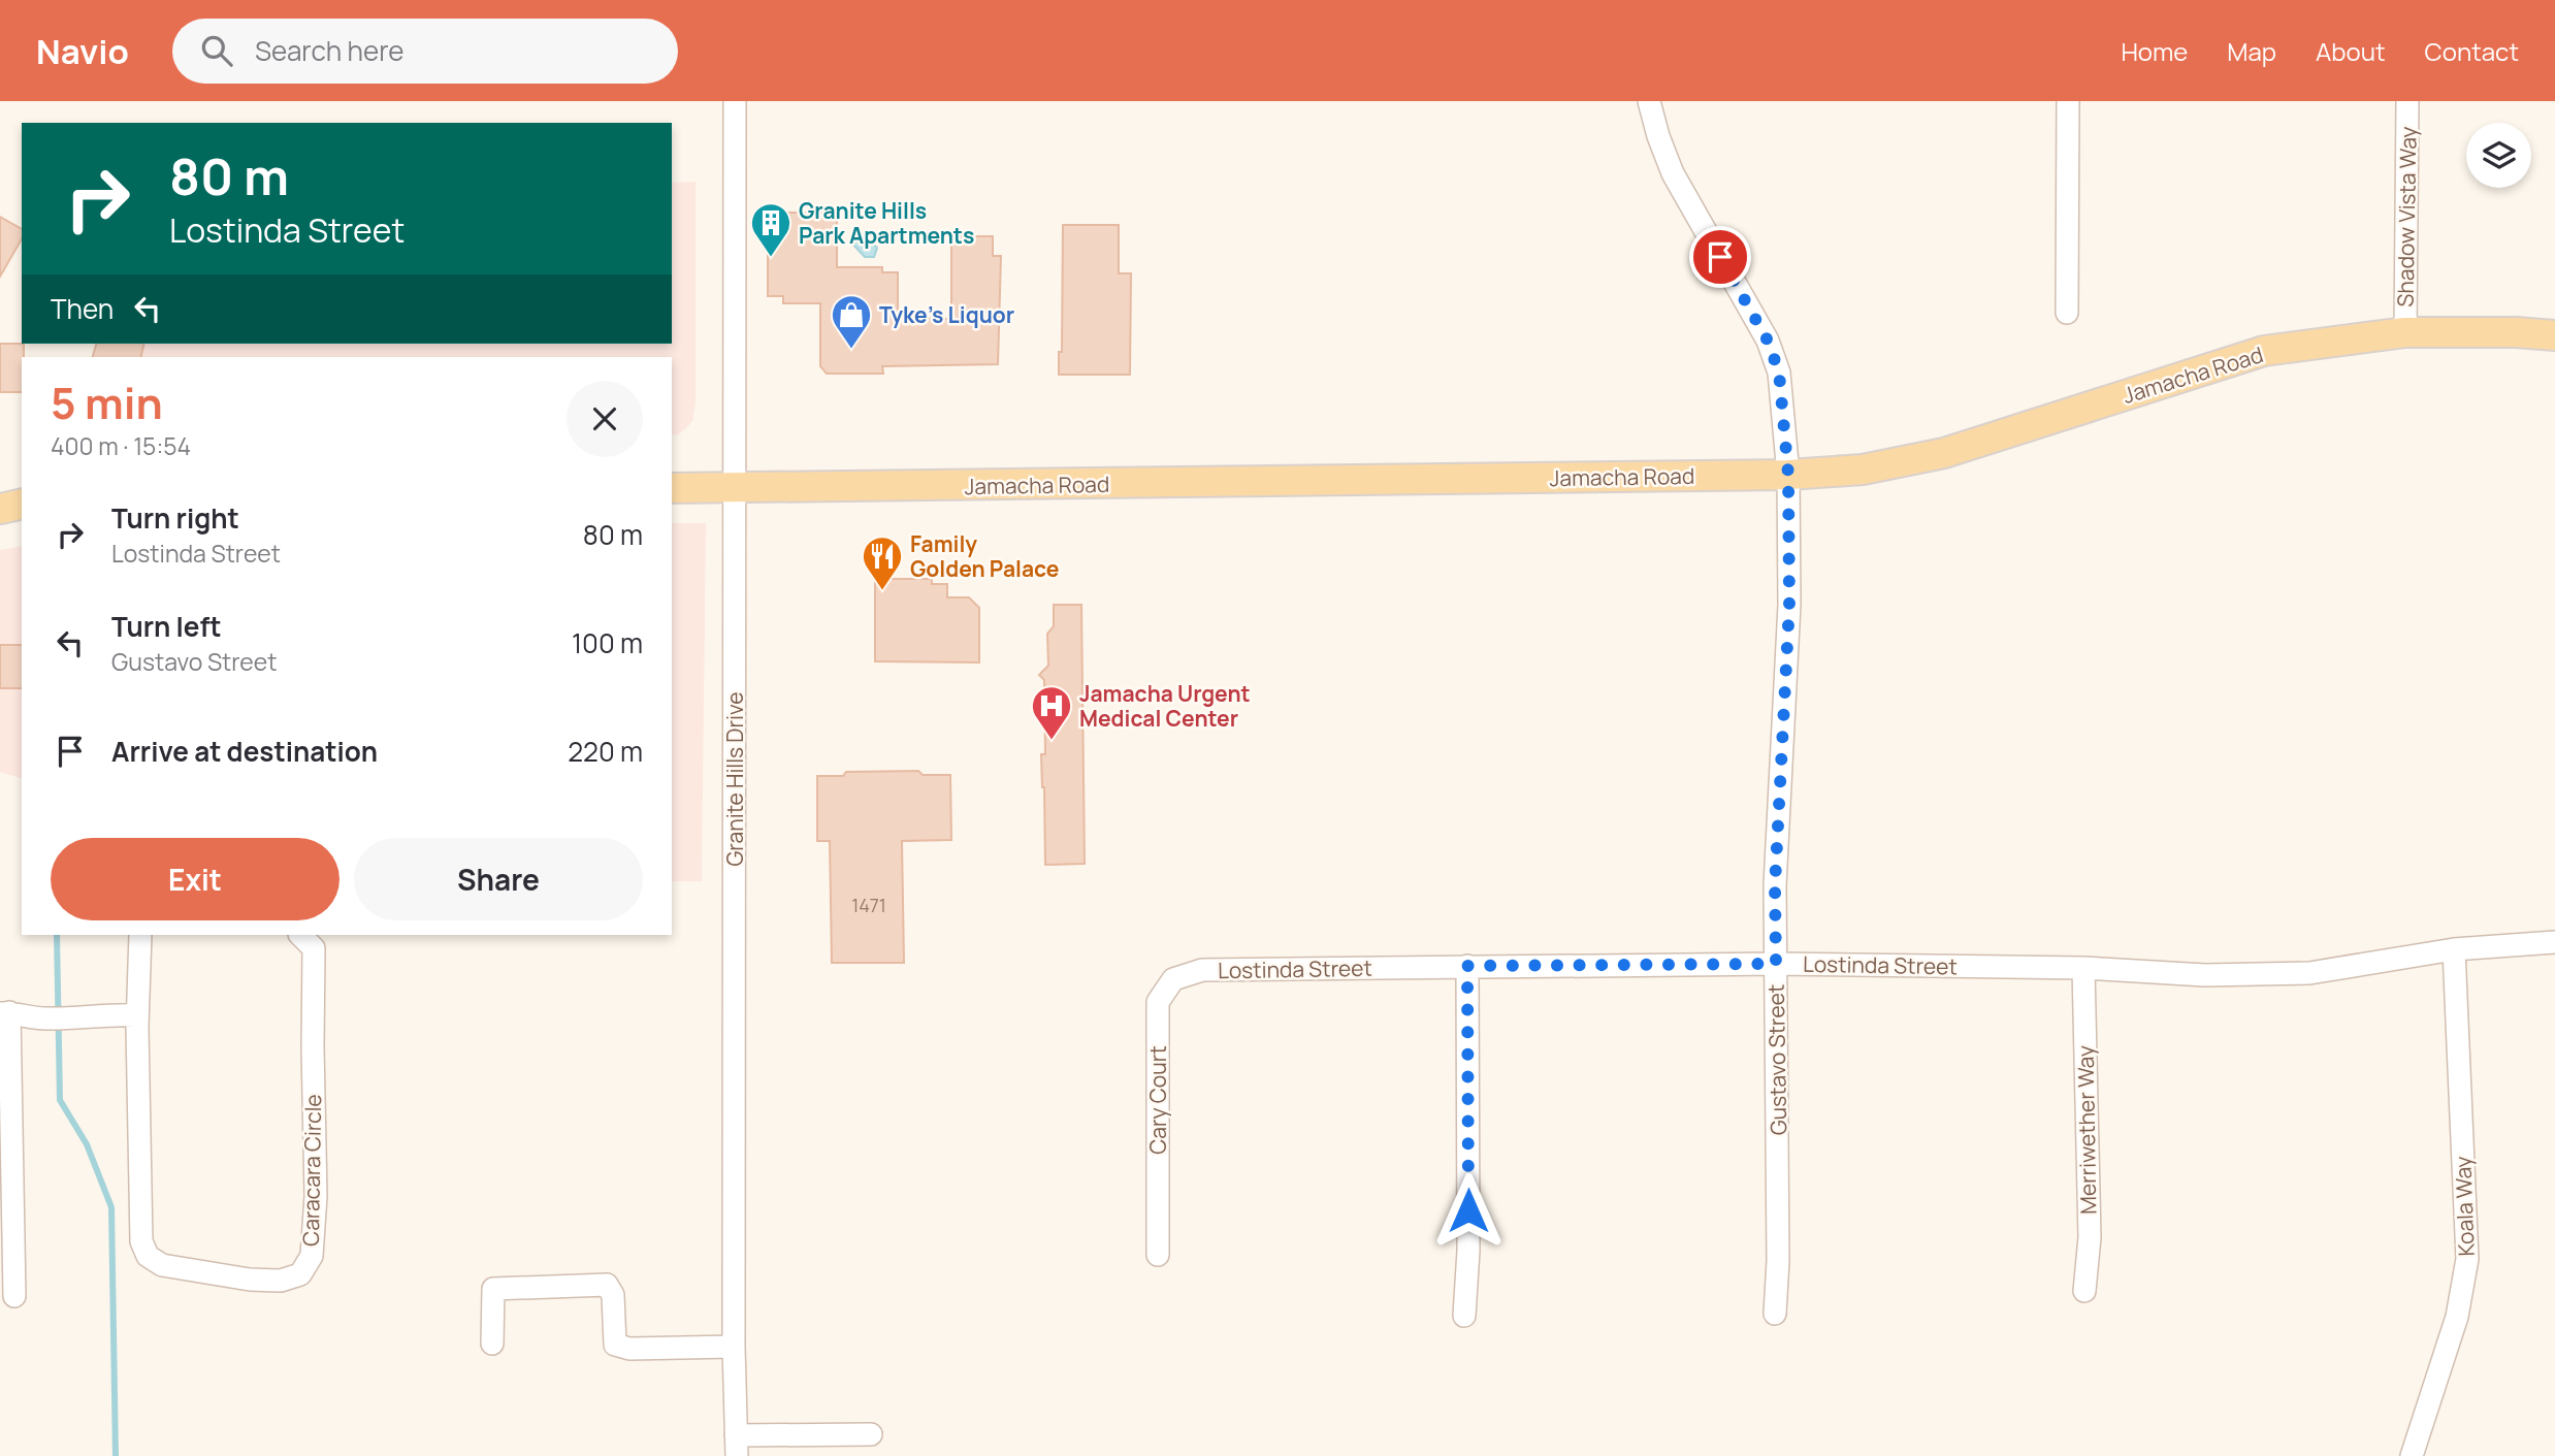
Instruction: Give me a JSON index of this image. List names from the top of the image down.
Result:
{
  "streets": {
    "main road": ["Jamacha Road"],
    "street": [
      "Shadow Vista Way",
      "Granite Hills Drive",
      "Lostinda Street",
      "Gustavo Street",
      "Cary Court",
      "Merriwether Way",
      "Caracara Circle",
      "Koala Way"
    ]
  },
  "crossings": [
    ["Shadow Vista Way", "Jamacha Road"],
    ["Jamacha Road", "Granite Hills Drive"],
    ["Jamacha Road", "Gustavo Street"],
    ["Lostinda Street", "Gustavo Street"],
    ["Lostinda Street", "Cary Court"],
    ["Lostinda Street", "Merriwether Way"],
    ["Lostinda Street", "Koala Way"]
  ],
  "places": {
    "building": ["Granite Hills Park Apartments"],
    "shop": ["Tyke's Liquor"],
    "restaurant": ["Family Golden Palace"],
    "hospital": ["Jamacha Urgent Medical Center"]
  },
  "house_numbers": ["1471"],
  "page": {
    "header": "Navio",
    "search": "Search here",
    "nav": [
      "Home",
      "Map",
      "About",
      "Contact"
    ],
    "turn": ["80 m", "Lostinda Street"],
    "then": "Then",
    "heading": ["5 min", "400 m · 15:54"],
    "list": [
      {
        "name": "Turn right",
        "note": "Lostinda Street",
        "value": "80 m"
      },
      {
        "name": "Turn left",
        "note": "Gustavo Street",
        "value": "100 m"
      },
      {
        "name": "Arrive at destination",
        "value": "220 m"
      }
    ],
    "buttons": ["Exit", "Share"]
  }
}
